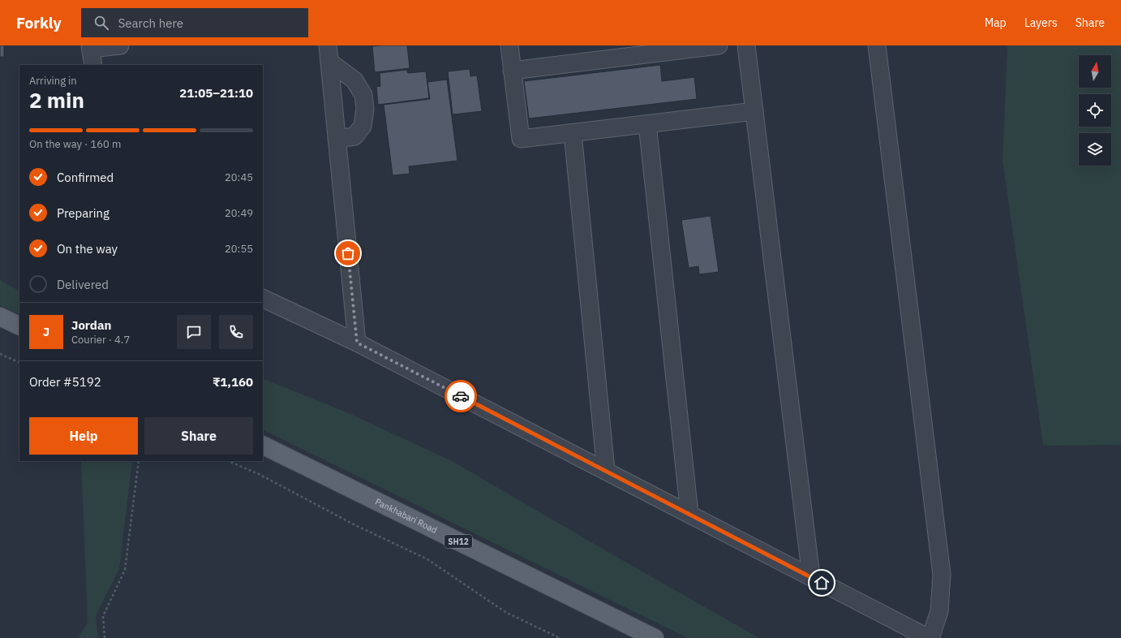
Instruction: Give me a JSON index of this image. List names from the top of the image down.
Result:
{
  "streets": {
    "main road": ["Pankhabari Road", "SH12"]
  },
  "north": "top",
  "page": {
    "header": "Forkly",
    "search": "Search here",
    "nav": ["Map", "Layers", "Share"],
    "heading": ["2 min", "Arriving in", "21:05–21:10"],
    "panel": [
      "Jordan",
      "Courier · 4.7",
      "Order #5192",
      "₹1,160"
    ],
    "bar": "On the way · 160 m",
    "list": [
      ["Confirmed", "20:45"],
      ["Preparing", "20:49"],
      ["On the way", "20:55"],
      "Delivered"
    ],
    "round": "J",
    "buttons": ["Help", "Share"]
  }
}
